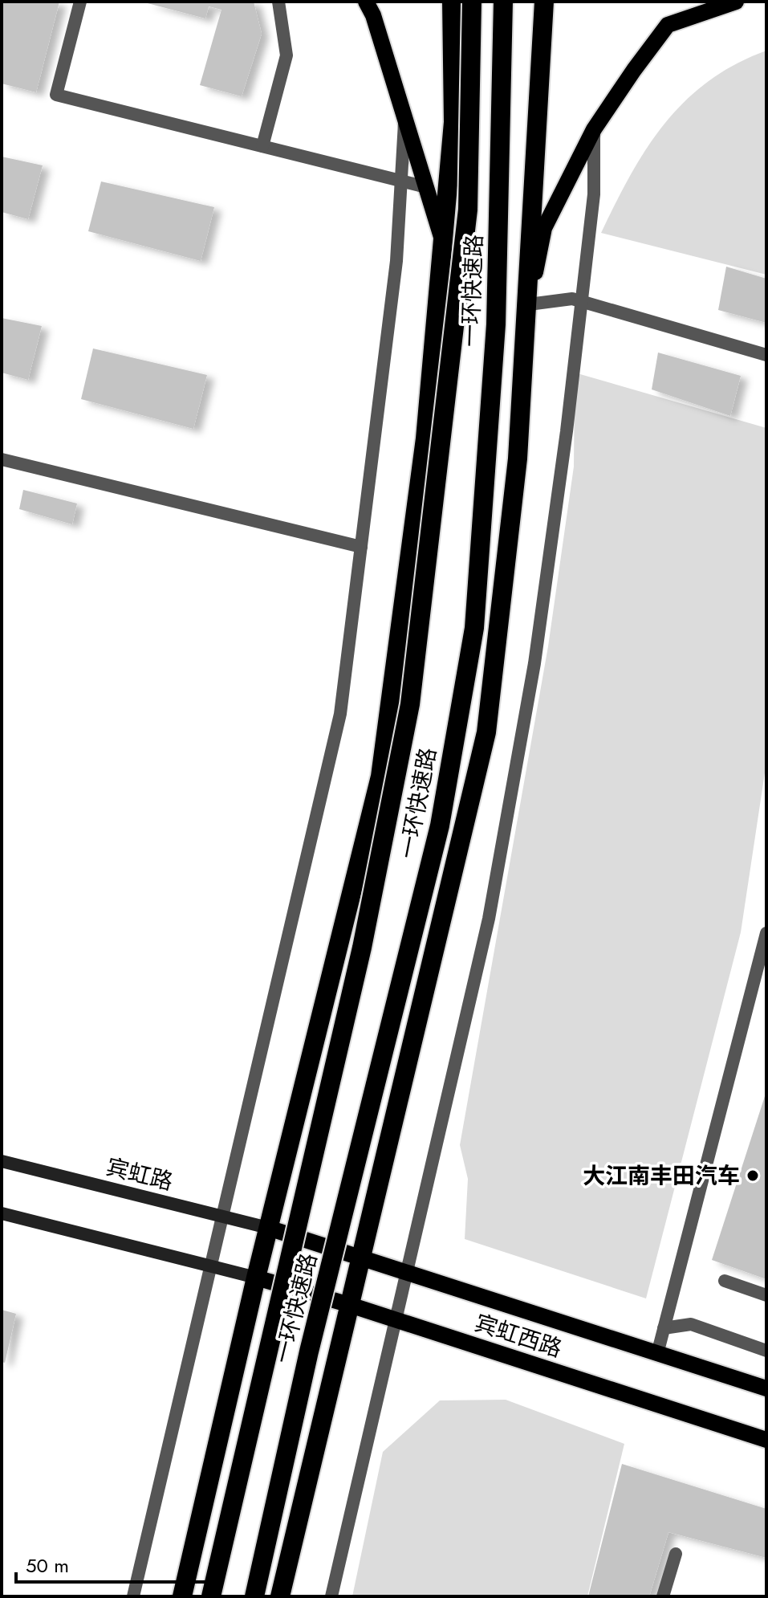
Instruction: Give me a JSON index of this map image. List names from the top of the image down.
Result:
{
  "streets": {
    "highway": ["一环快速路"],
    "main road": ["宾虹路", "宾虹西路"]
  },
  "crossings": [
    ["宾虹路", "宾虹西路"]
  ],
  "places": ["大江南丰田汽车"],
  "scale_bar": "50 m"
}
